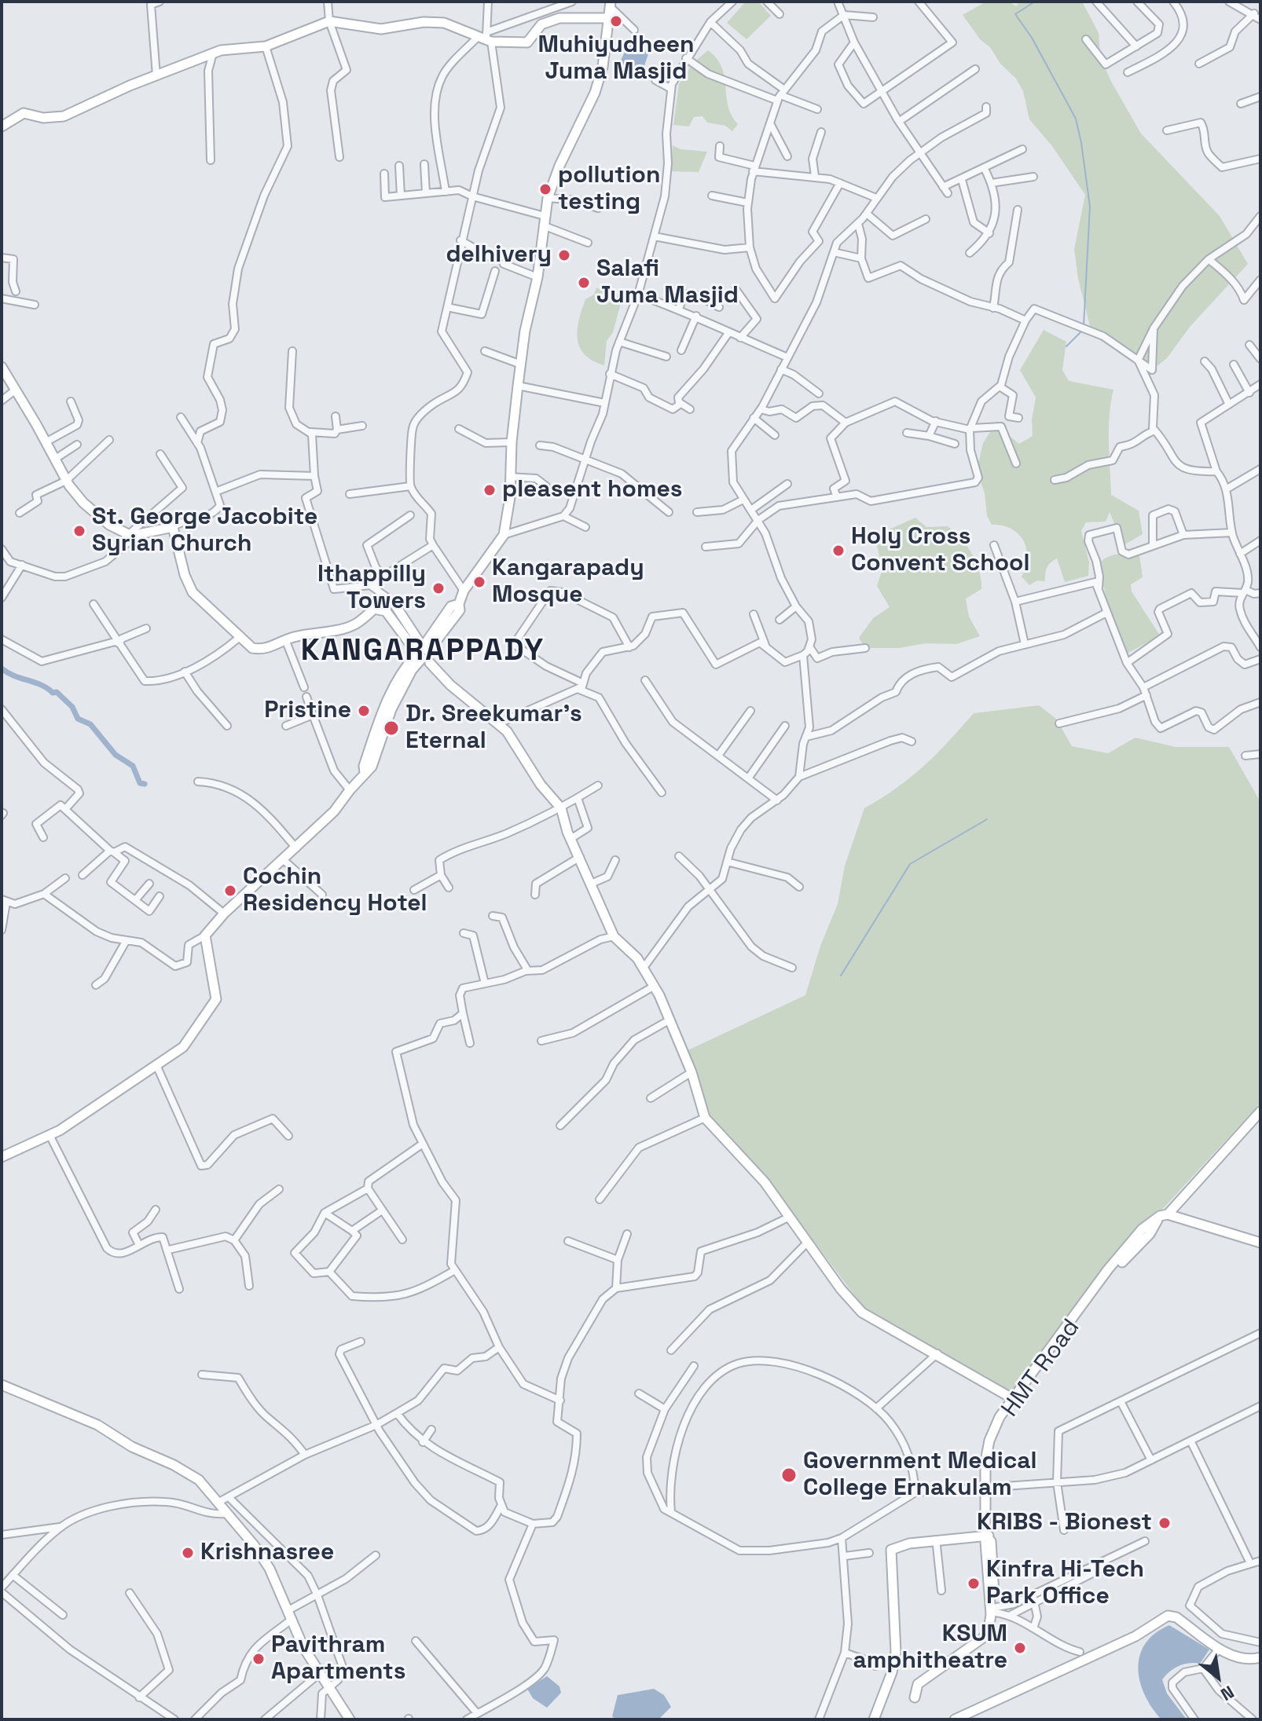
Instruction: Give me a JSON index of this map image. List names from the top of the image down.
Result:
{
  "streets": {
    "main road": ["HMT Road"]
  },
  "districts": ["KANGARAPPADY"],
  "places": [
    "Muhiyudheen Juma Masjid",
    "pollution testing",
    "delhivery",
    "Salafi Juma Masjid",
    "pleasent homes",
    "St. George Jacobite Syrian Church",
    "Holy Cross Convent School",
    "Kangarapady Mosque",
    "Ithappilly Towers",
    "Pristine",
    "Dr. Sreekumar's Eternal",
    "Cochin Residency Hotel",
    "Government Medical College Ernakulam",
    "KRIBS - Bionest",
    "Krishnasree",
    "Kinfra Hi-Tech Park Office",
    "KSUM amphitheatre",
    "Pavithram Apartments"
  ],
  "north": "bottom right"
}
